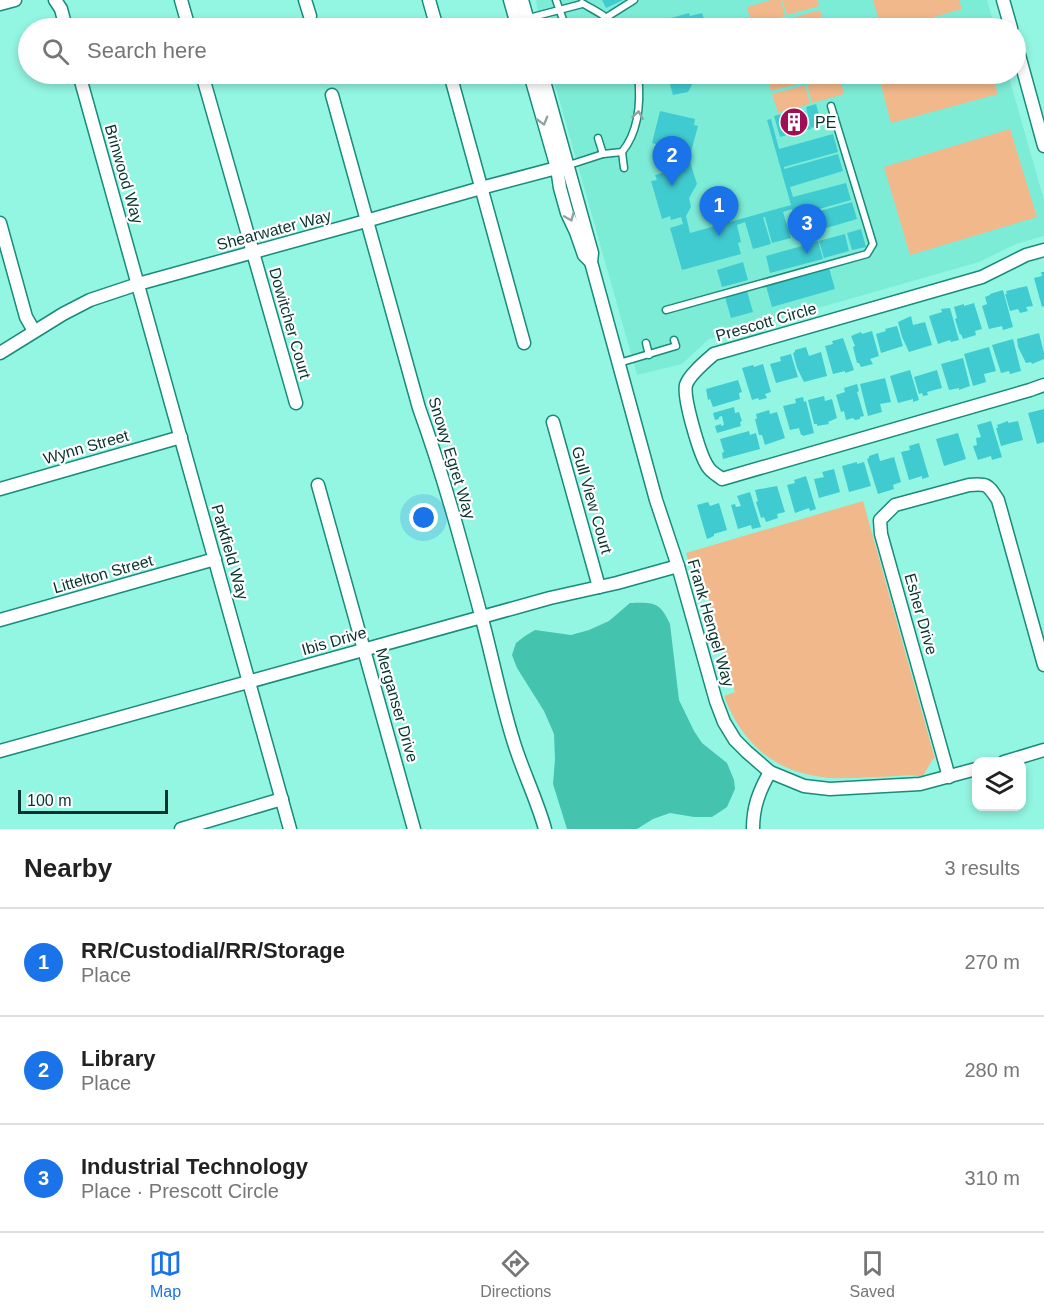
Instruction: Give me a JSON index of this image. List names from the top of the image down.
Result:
{
  "streets": {
    "street": [
      "Brinwood Way",
      "Shearwater Way",
      "Prescott Circle",
      "Dowitcher Court",
      "Wynn Street",
      "Snowy Egret Way",
      "Gull View Court",
      "Parkfield Way",
      "Littelton Street",
      "Esher Drive",
      "Frank Hengel Way",
      "Ibis Drive",
      "Merganser Drive"
    ]
  },
  "crossings": [
    ["Brinwood Way", "Shearwater Way"],
    ["Brinwood Way", "Parkfield Way"],
    ["Shearwater Way", "Dowitcher Court"],
    ["Shearwater Way", "Snowy Egret Way"],
    ["Shearwater Way", "Parkfield Way"],
    ["Shearwater Way", "Frank Hengel Way"],
    ["Wynn Street", "Parkfield Way"],
    ["Snowy Egret Way", "Ibis Drive"],
    ["Gull View Court", "Ibis Drive"],
    ["Parkfield Way", "Littelton Street"],
    ["Parkfield Way", "Ibis Drive"],
    ["Esher Drive", "Frank Hengel Way"],
    ["Frank Hengel Way", "Ibis Drive"],
    ["Ibis Drive", "Merganser Drive"]
  ],
  "places": {
    "building": ["PE"]
  },
  "scale_bar": "100 m",
  "page": {
    "search": "Search here",
    "pins": ["2", "1", "3"],
    "scale": "100 m",
    "heading": ["Nearby", "3 results"],
    "list": [
      {
        "mark": "1",
        "name": "RR/Custodial/RR/Storage",
        "note": "Place",
        "value": "270 m"
      },
      {
        "mark": "2",
        "name": "Library",
        "note": "Place",
        "value": "280 m"
      },
      {
        "mark": "3",
        "name": "Industrial Technology",
        "note": "Place · Prescott Circle",
        "value": "310 m"
      }
    ],
    "nav": ["Map", "Directions", "Saved"]
  }
}
